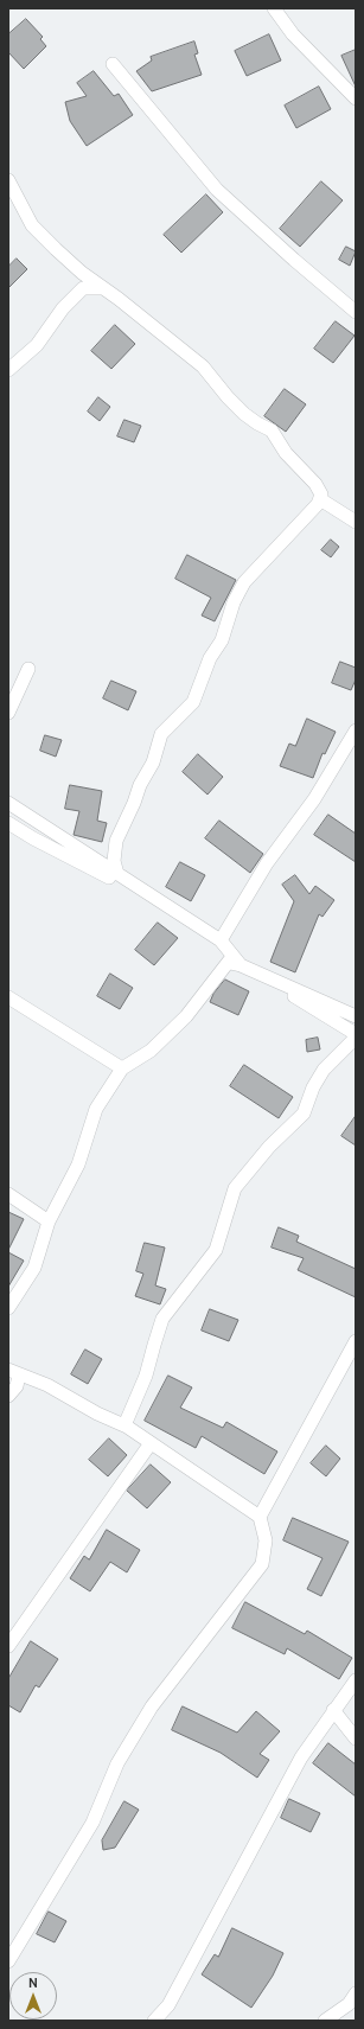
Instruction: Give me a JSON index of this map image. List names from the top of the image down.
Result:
{
  "north": "top"
}
